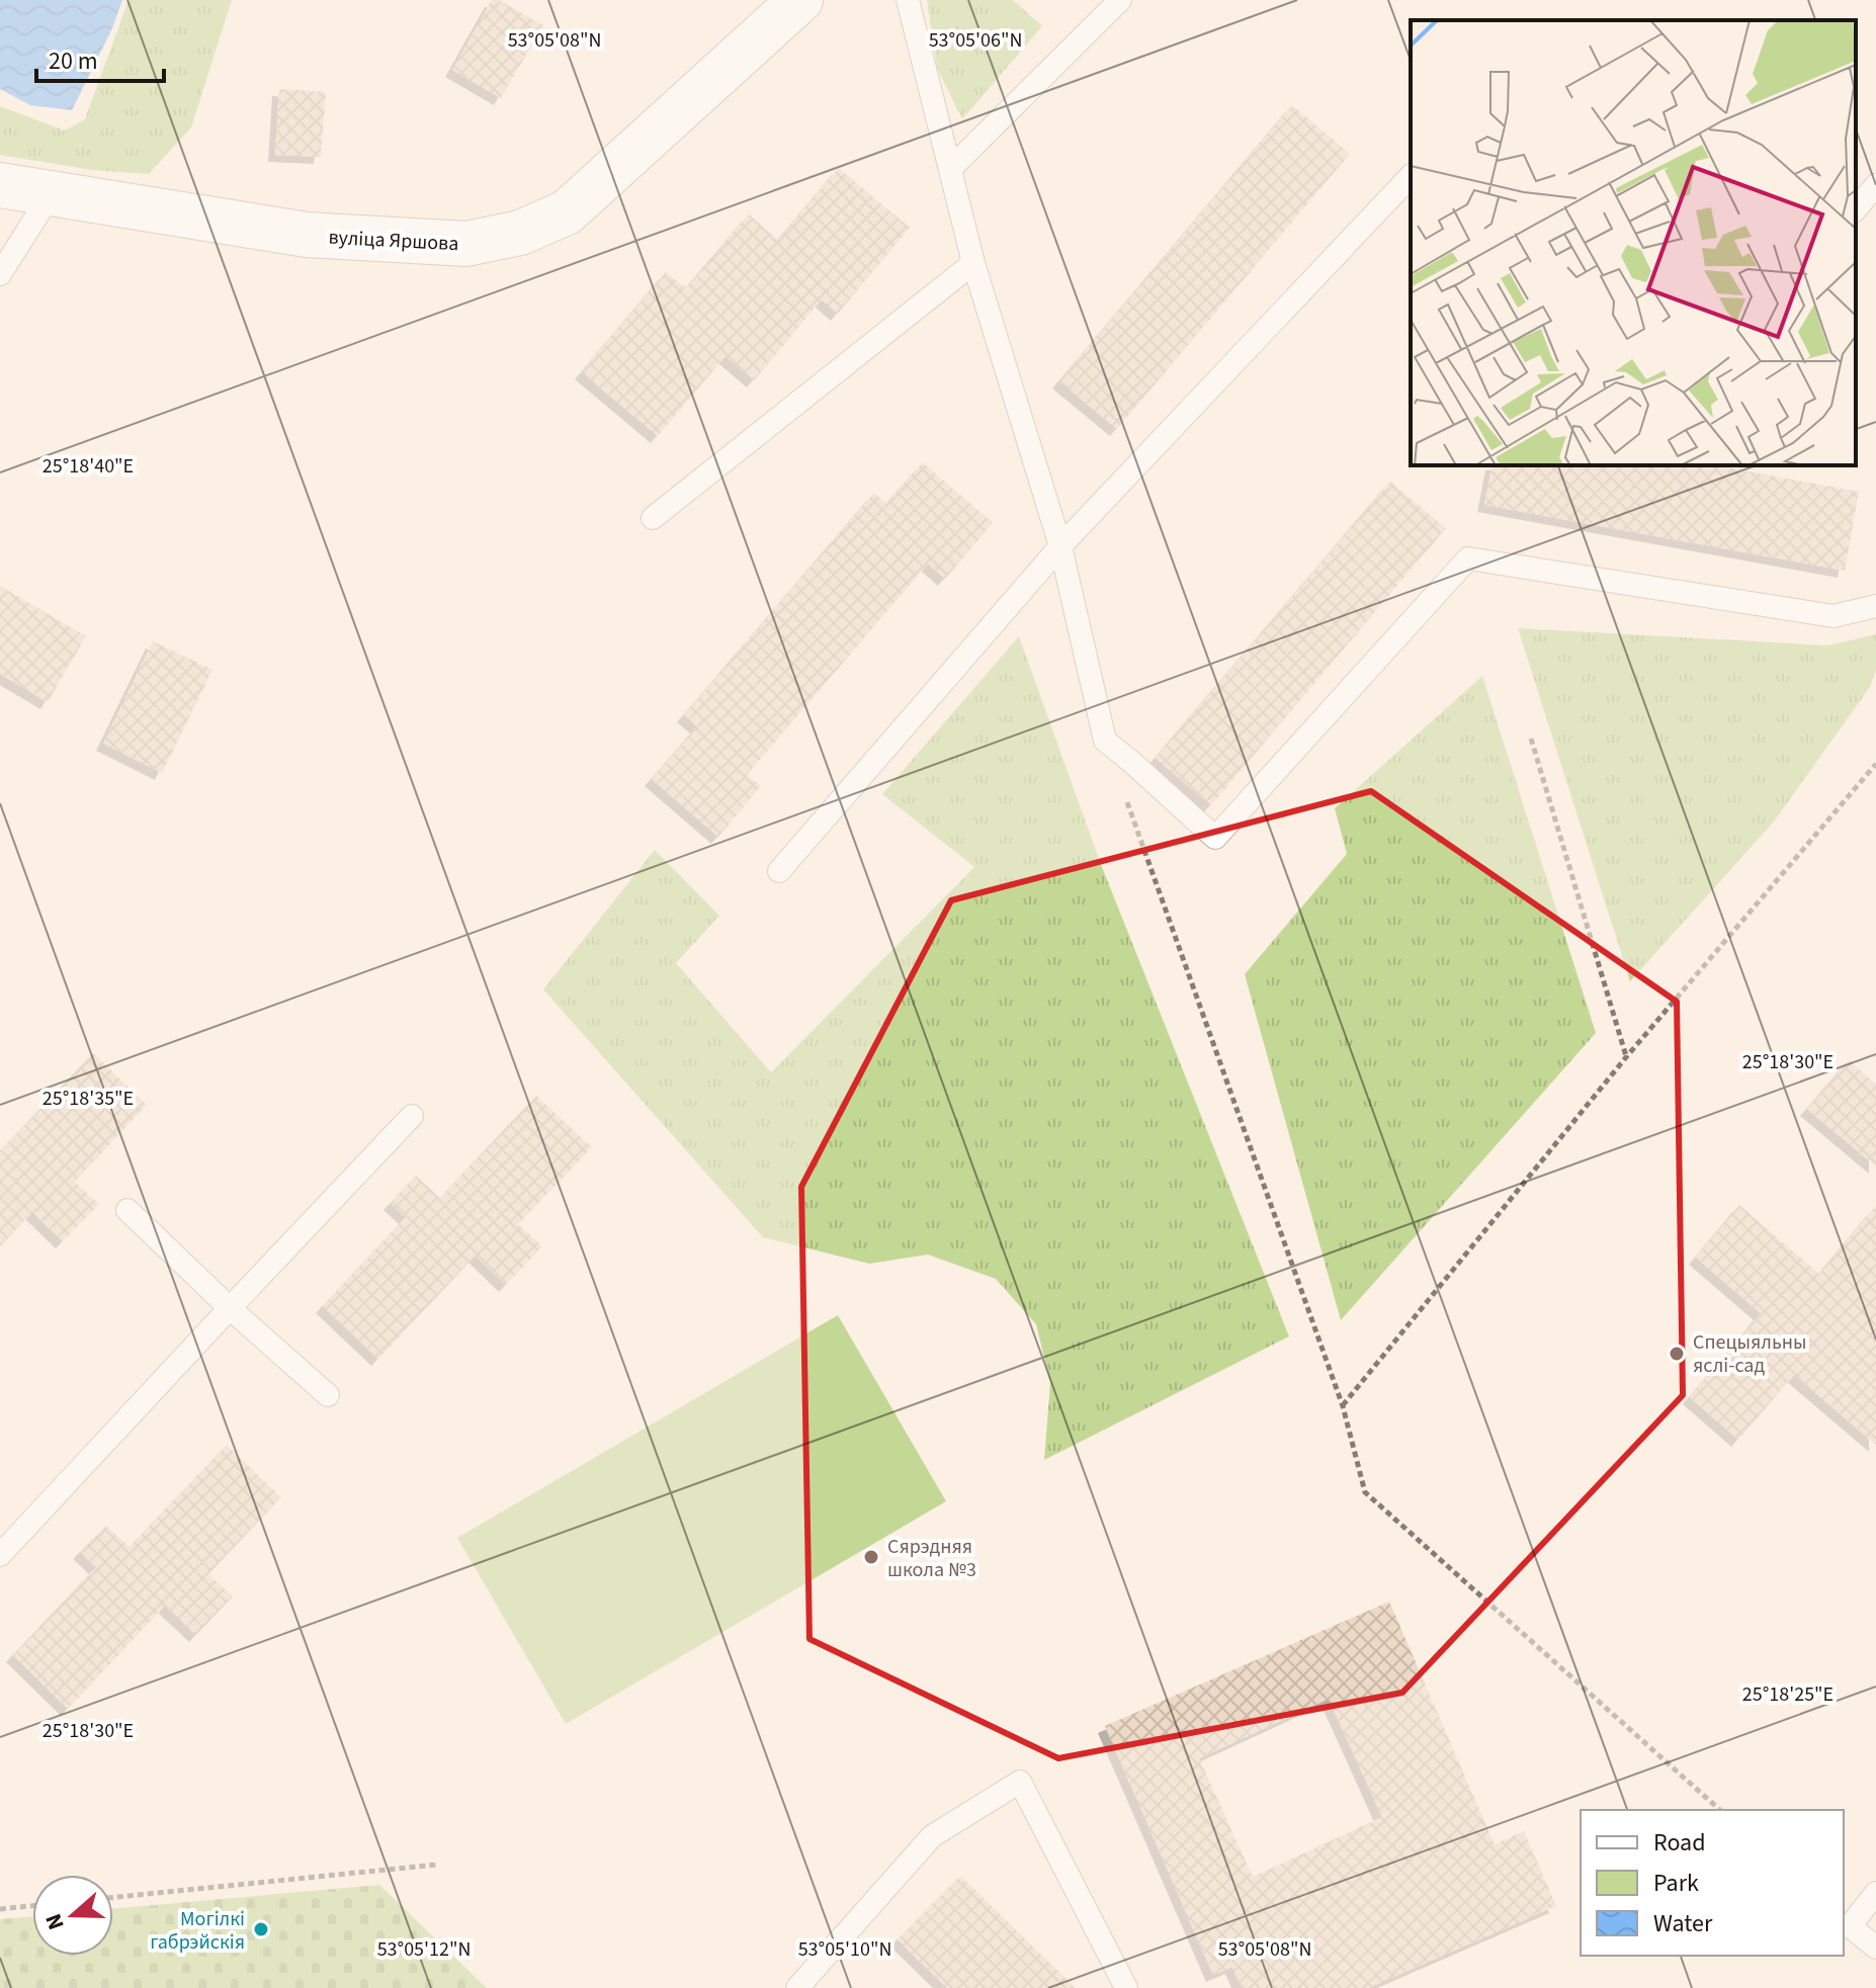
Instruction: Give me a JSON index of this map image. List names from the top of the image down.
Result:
{
  "streets": {
    "street": ["вуліца Яршова"]
  },
  "places": ["Спецыяльны яслі-сад", "Сярэдняя школа №3", "Могілкі габрэйскія"],
  "legend": ["Road", "Park", "Water"],
  "scale_bar": "20 m",
  "north": "left",
  "coordinates": [
    "53°05'08\"N",
    "53°05'06\"N",
    "25°18'40\"E",
    "25°18'30\"E",
    "25°18'35\"E",
    "25°18'25\"E",
    "53°05'12\"N",
    "53°05'10\"N"
  ]
}
